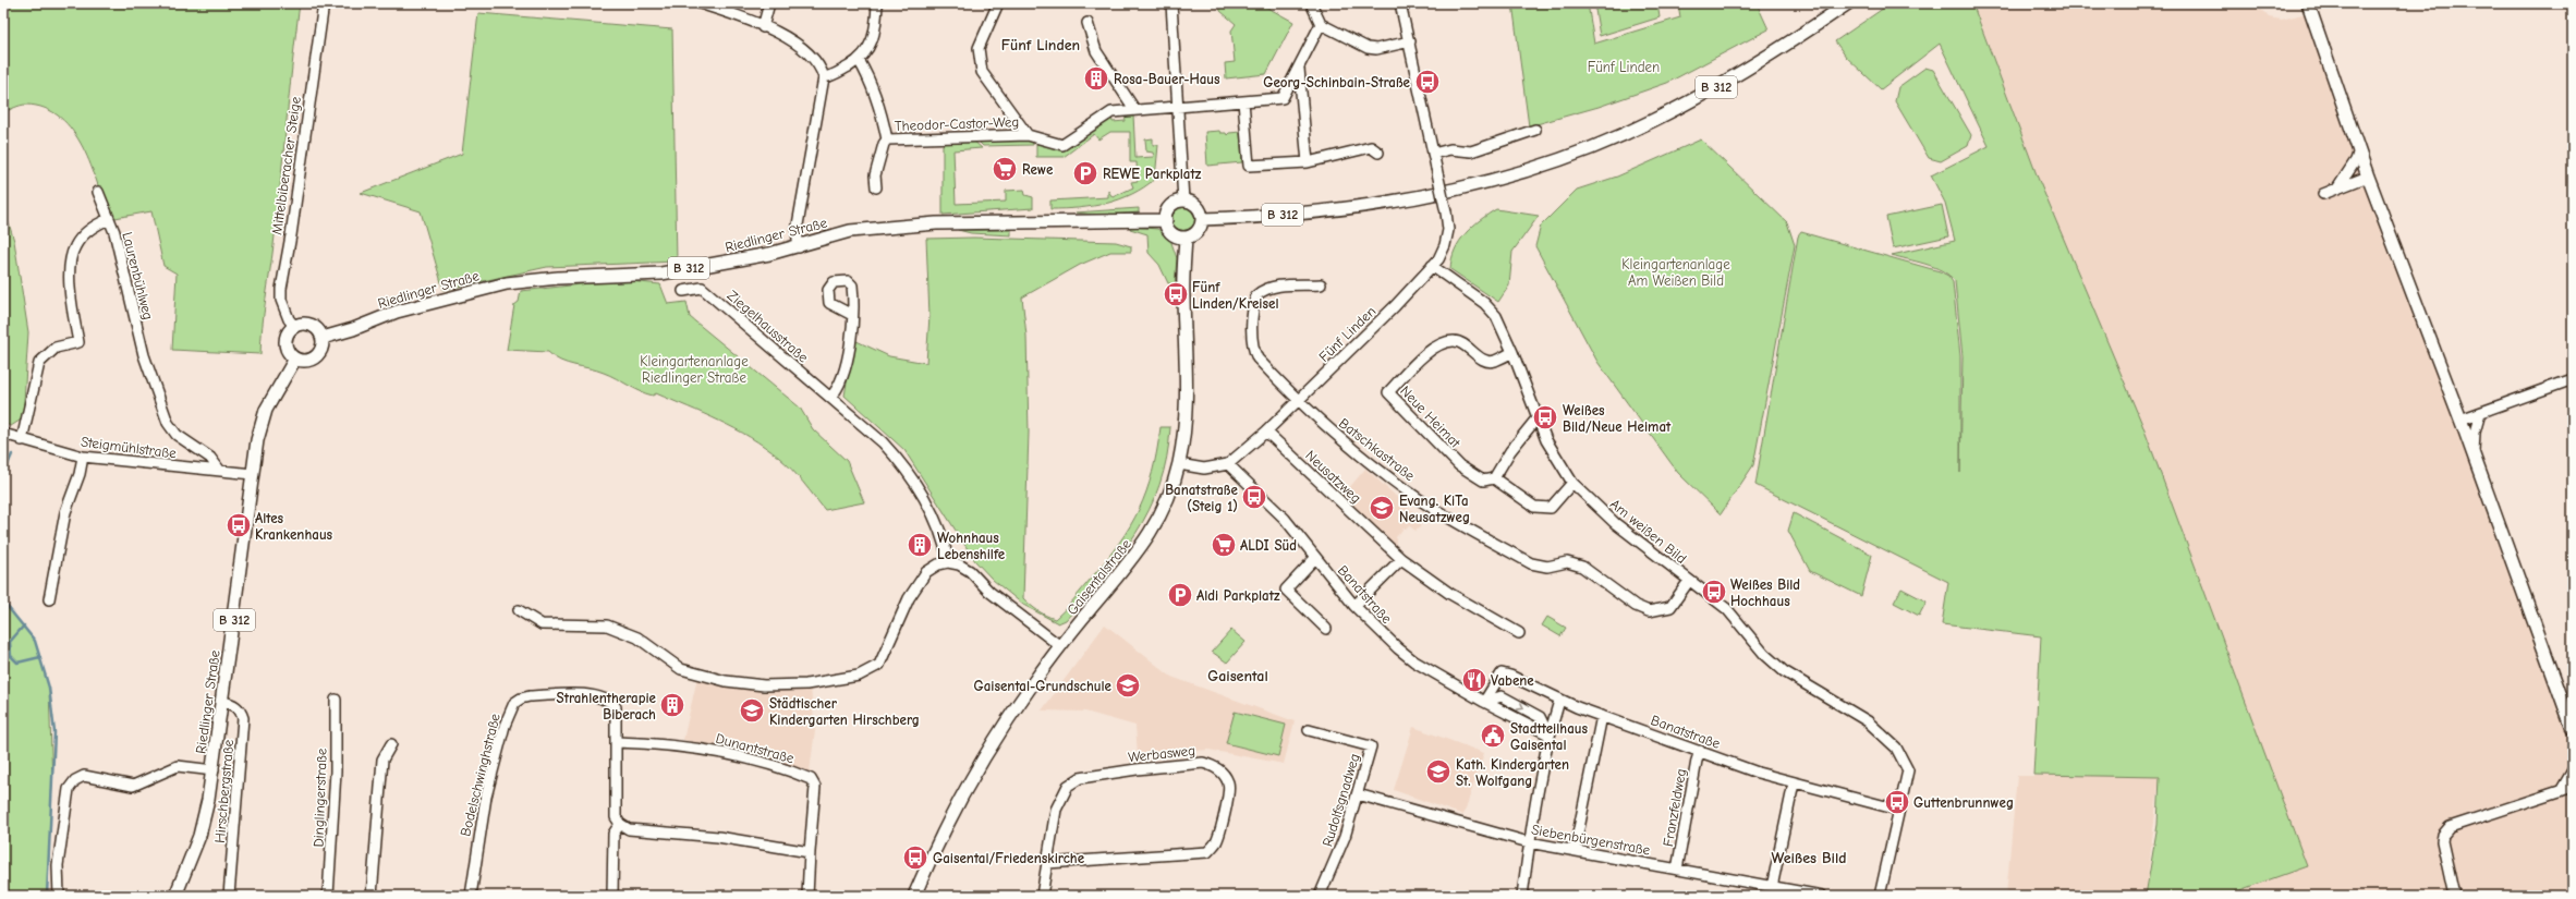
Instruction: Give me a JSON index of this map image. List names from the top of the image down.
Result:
{
  "streets": {
    "main road": ["B 312", "Riedlinger Straße", "Gaisentalstraße"],
    "street": [
      "Theodor-Castor-Weg",
      "Mittelbiberacher Steige",
      "Laurenbühlweg",
      "Ziegelhausstraße",
      "Fünf Linden",
      "Neue Heimat",
      "Steigmühlstraße",
      "Batschkastraße",
      "Neusatzweg",
      "Am weißen Bild",
      "Banatstraße",
      "Dunantstraße",
      "Werbasweg",
      "Bodelschwinghstraße",
      "Hirschbergstraße",
      "Dinglingerstraße",
      "Rudolfsgnadweg",
      "Franzfeldweg",
      "Siebenbürgenstraße"
    ]
  },
  "crossings": [
    ["B 312", "Riedlinger Straße"],
    ["B 312", "Gaisentalstraße"],
    ["Mittelbiberacher Steige", "Riedlinger Straße"],
    ["Riedlinger Straße", "Steigmühlstraße"],
    ["Riedlinger Straße", "Gaisentalstraße"],
    ["Riedlinger Straße", "Hirschbergstraße"],
    ["Laurenbühlweg", "Steigmühlstraße"],
    ["Fünf Linden", "Batschkastraße"],
    ["Fünf Linden", "Neusatzweg"],
    ["Fünf Linden", "Am weißen Bild"],
    ["Fünf Linden", "Banatstraße"],
    ["Neue Heimat", "Am weißen Bild"],
    ["Batschkastraße", "Am weißen Bild"],
    ["Am weißen Bild", "Banatstraße"],
    ["Banatstraße", "Franzfeldweg"],
    ["Dunantstraße", "Bodelschwinghstraße"],
    ["Rudolfsgnadweg", "Siebenbürgenstraße"],
    ["Franzfeldweg", "Siebenbürgenstraße"]
  ],
  "districts": ["Fünf Linden", "Gaisental", "Weißes Bild"],
  "parks": ["Fünf Linden", "Kleingartenanlage Am Weißen Bild", "Kleingartenanlage Riedlinger Straße"],
  "places": {
    "building": ["Rosa-Bauer-Haus", "Wohnhaus Lebenshilfe", "Strahlentherapie Biberach"],
    "bus stop": [
      "Georg-Schinbain-Straße",
      "Fünf Linden/Kreisel",
      "Weißes Bild/Neue Heimat",
      "Banatstraße (Steig 1)",
      "Altes Krankenhaus",
      "Weißes Bild Hochhaus",
      "Guttenbrunnweg",
      "Gaisental/Friedenskirche"
    ],
    "supermarket": ["Rewe", "ALDI Süd"],
    "parking": ["REWE Parkplatz", "Aldi Parkplatz"],
    "school or university": [
      "Evang. KiTa Neusatzweg",
      "Gaisental-Grundschule",
      "Städtischer Kindergarten Hirschberg",
      "Kath. Kindergarten St. Wolfgang"
    ],
    "restaurant": ["Vabene"],
    "public building": ["Stadtteilhaus Gaisental"]
  }
}
